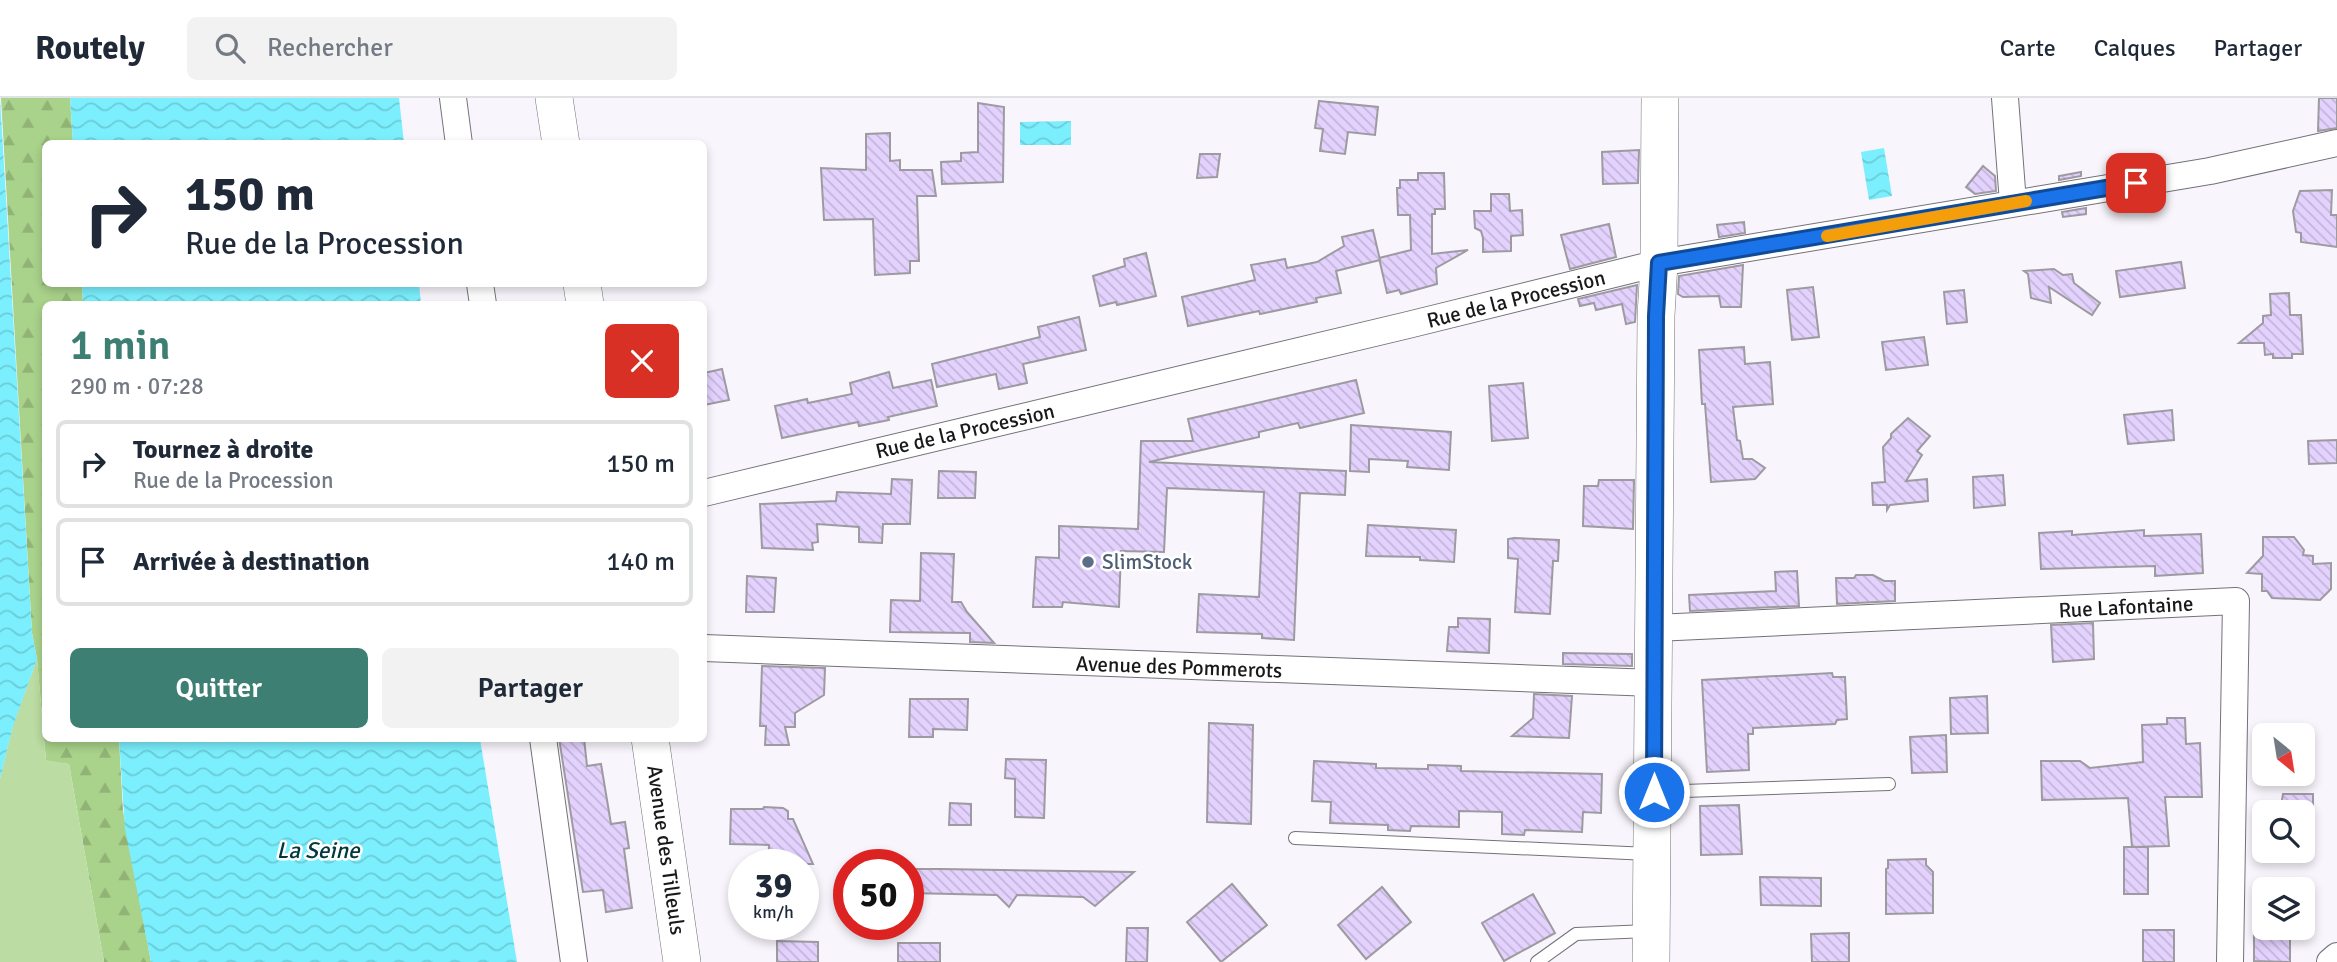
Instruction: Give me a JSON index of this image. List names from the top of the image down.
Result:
{
  "streets": {
    "main road": ["Avenue des Tilleuls"],
    "street": ["Rue de la Procession", "Rue Lafontaine", "Avenue des Pommerots"]
  },
  "water": ["La Seine"],
  "places": ["SlimStock"],
  "north": "bottom right",
  "page": {
    "header": "Routely",
    "search": "Rechercher",
    "nav": ["Carte", "Calques", "Partager"],
    "turn": ["150 m", "Rue de la Procession"],
    "heading": ["1 min", "290 m · 07:28"],
    "list": [
      {
        "name": "Tournez à droite",
        "note": "Rue de la Procession",
        "value": "150 m"
      },
      {
        "name": "Arrivée à destination",
        "value": "140 m"
      }
    ],
    "buttons": ["Quitter", "Partager"],
    "speed": "39 km/h",
    "limit": "50"
  }
}
